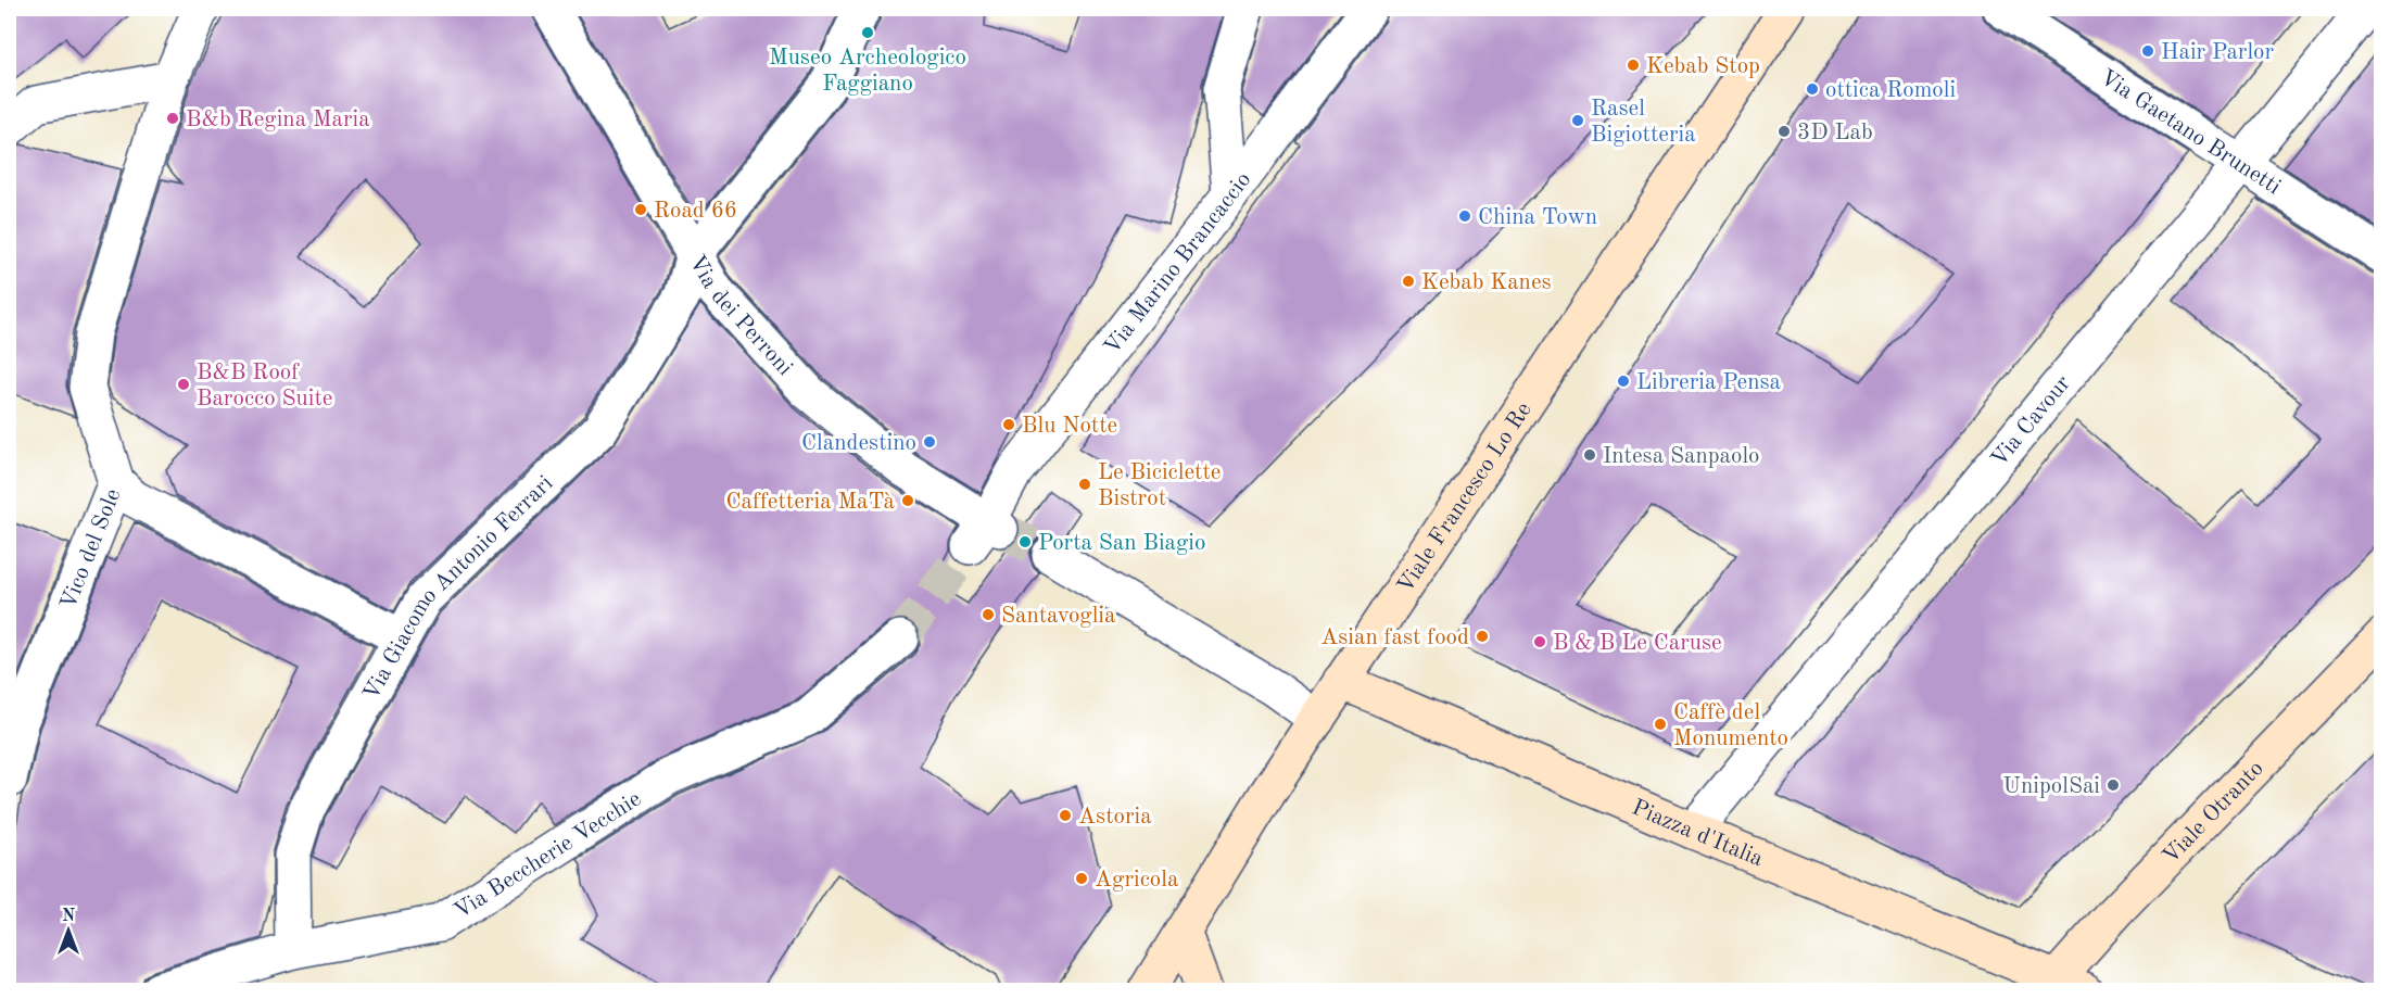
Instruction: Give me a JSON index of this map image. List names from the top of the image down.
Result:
{
  "streets": {
    "street": [
      "Via Gaetano Brunetti",
      "Via Marino Brancaccio",
      "Via dei Perroni",
      "Via Cavour",
      "Viale Francesco Lo Re",
      "Vico del Sole",
      "Via Giacomo Antonio Ferrari",
      "Viale Otranto",
      "Piazza d'Italia",
      "Via Beccherie Vecchie"
    ]
  },
  "crossings": [
    ["Via Gaetano Brunetti", "Via Cavour"],
    ["Via Marino Brancaccio", "Via dei Perroni"],
    ["Via dei Perroni", "Via Giacomo Antonio Ferrari"],
    ["Via Cavour", "Piazza d'Italia"],
    ["Viale Francesco Lo Re", "Piazza d'Italia"],
    ["Via Giacomo Antonio Ferrari", "Via Beccherie Vecchie"],
    ["Viale Otranto", "Piazza d'Italia"]
  ],
  "places": [
    "Museo Archeologico Faggiano",
    "Hair Parlor",
    "Kebab Stop",
    "ottica Romoli",
    "B&b Regina Maria",
    "Rasel Bigiotteria",
    "3D Lab",
    "Road 66",
    "China Town",
    "Kebab Kanes",
    "Libreria Pensa",
    "B&B Roof Barocco Suite",
    "Blu Notte",
    "Clandestino",
    "Intesa Sanpaolo",
    "Le Biciclette Bistrot",
    "Caffetteria MaTà",
    "Porta San Biagio",
    "Santavoglia",
    "Asian fast food",
    "B & B Le Caruse",
    "Caffè del Monumento",
    "UnipolSai",
    "Astoria",
    "Agricola"
  ],
  "north": "top"
}
